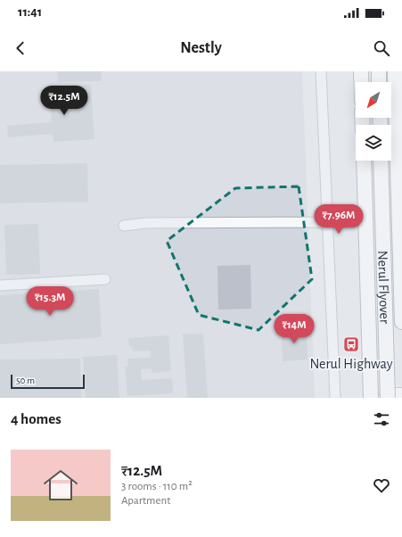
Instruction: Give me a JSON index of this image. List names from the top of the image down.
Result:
{
  "streets": {
    "highway": ["Nerul Flyover"]
  },
  "places": {
    "bus stop": ["Nerul Highway"]
  },
  "scale_bar": "50 m",
  "north": "bottom left",
  "page": {
    "status": "11:41",
    "header": "Nestly",
    "price": [
      "₹12.5M",
      "₹7.96M",
      "₹15.3M",
      "₹14M"
    ],
    "scale": "50 m",
    "heading": "4 homes",
    "list": [
      {
        "name": "₹12.5M",
        "note": "3 rooms · 110 m² · Apartment"
      }
    ]
  }
}
